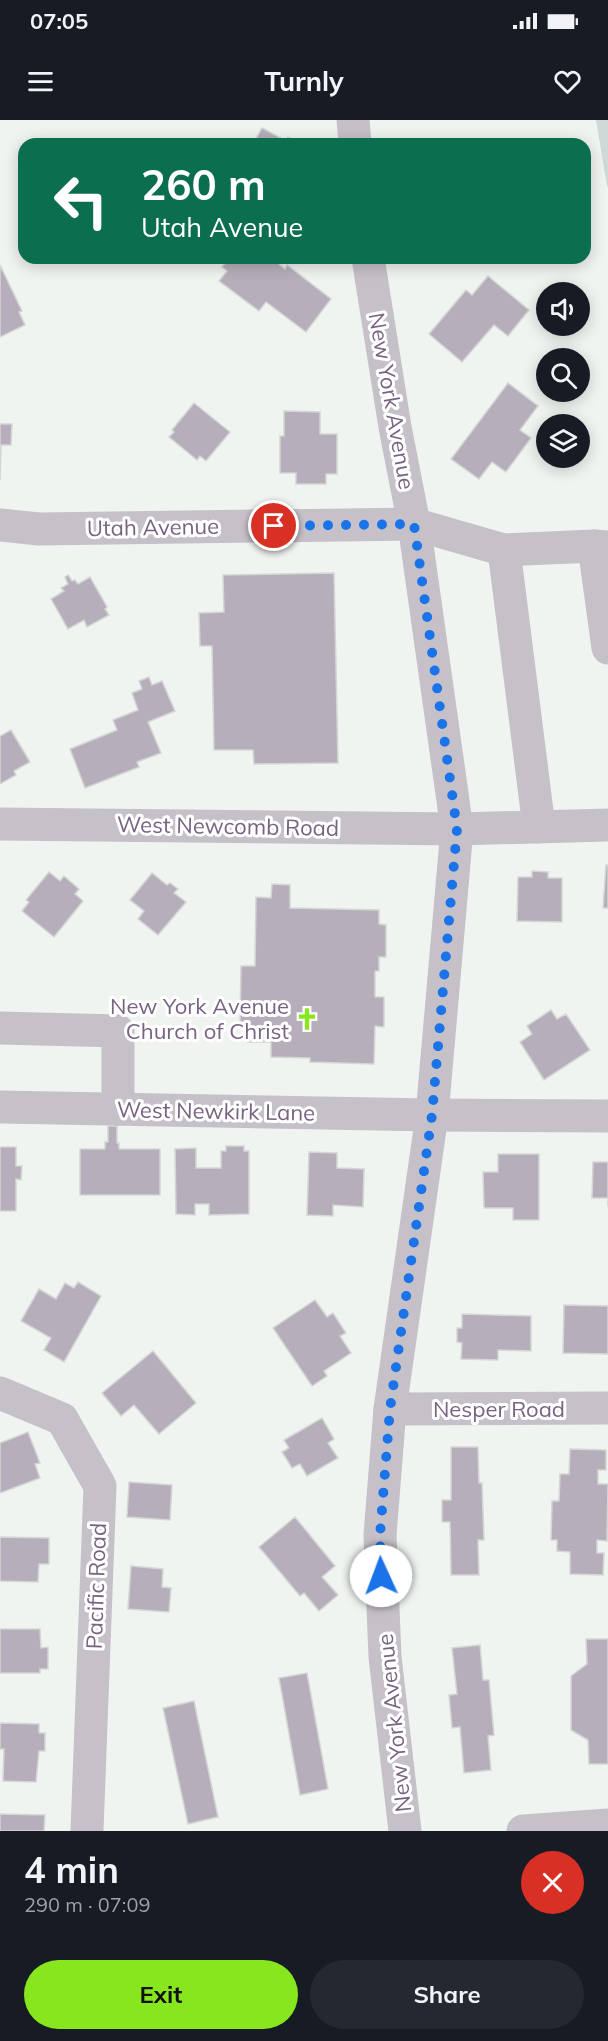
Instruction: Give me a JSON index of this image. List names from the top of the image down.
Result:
{
  "streets": {
    "street": [
      "New York Avenue",
      "Utah Avenue",
      "West Newcomb Road",
      "West Newkirk Lane",
      "Nesper Road",
      "Pacific Road"
    ]
  },
  "crossings": [
    ["New York Avenue", "Utah Avenue"],
    ["New York Avenue", "West Newcomb Road"],
    ["New York Avenue", "West Newkirk Lane"],
    ["New York Avenue", "Nesper Road"]
  ],
  "places": {
    "church": ["New York Avenue Church of Christ"]
  },
  "page": {
    "status": "07:05",
    "header": "Turnly",
    "turn": ["260 m", "Utah Avenue"],
    "heading": ["4 min", "290 m · 07:09"],
    "buttons": ["Exit", "Share"]
  }
}
